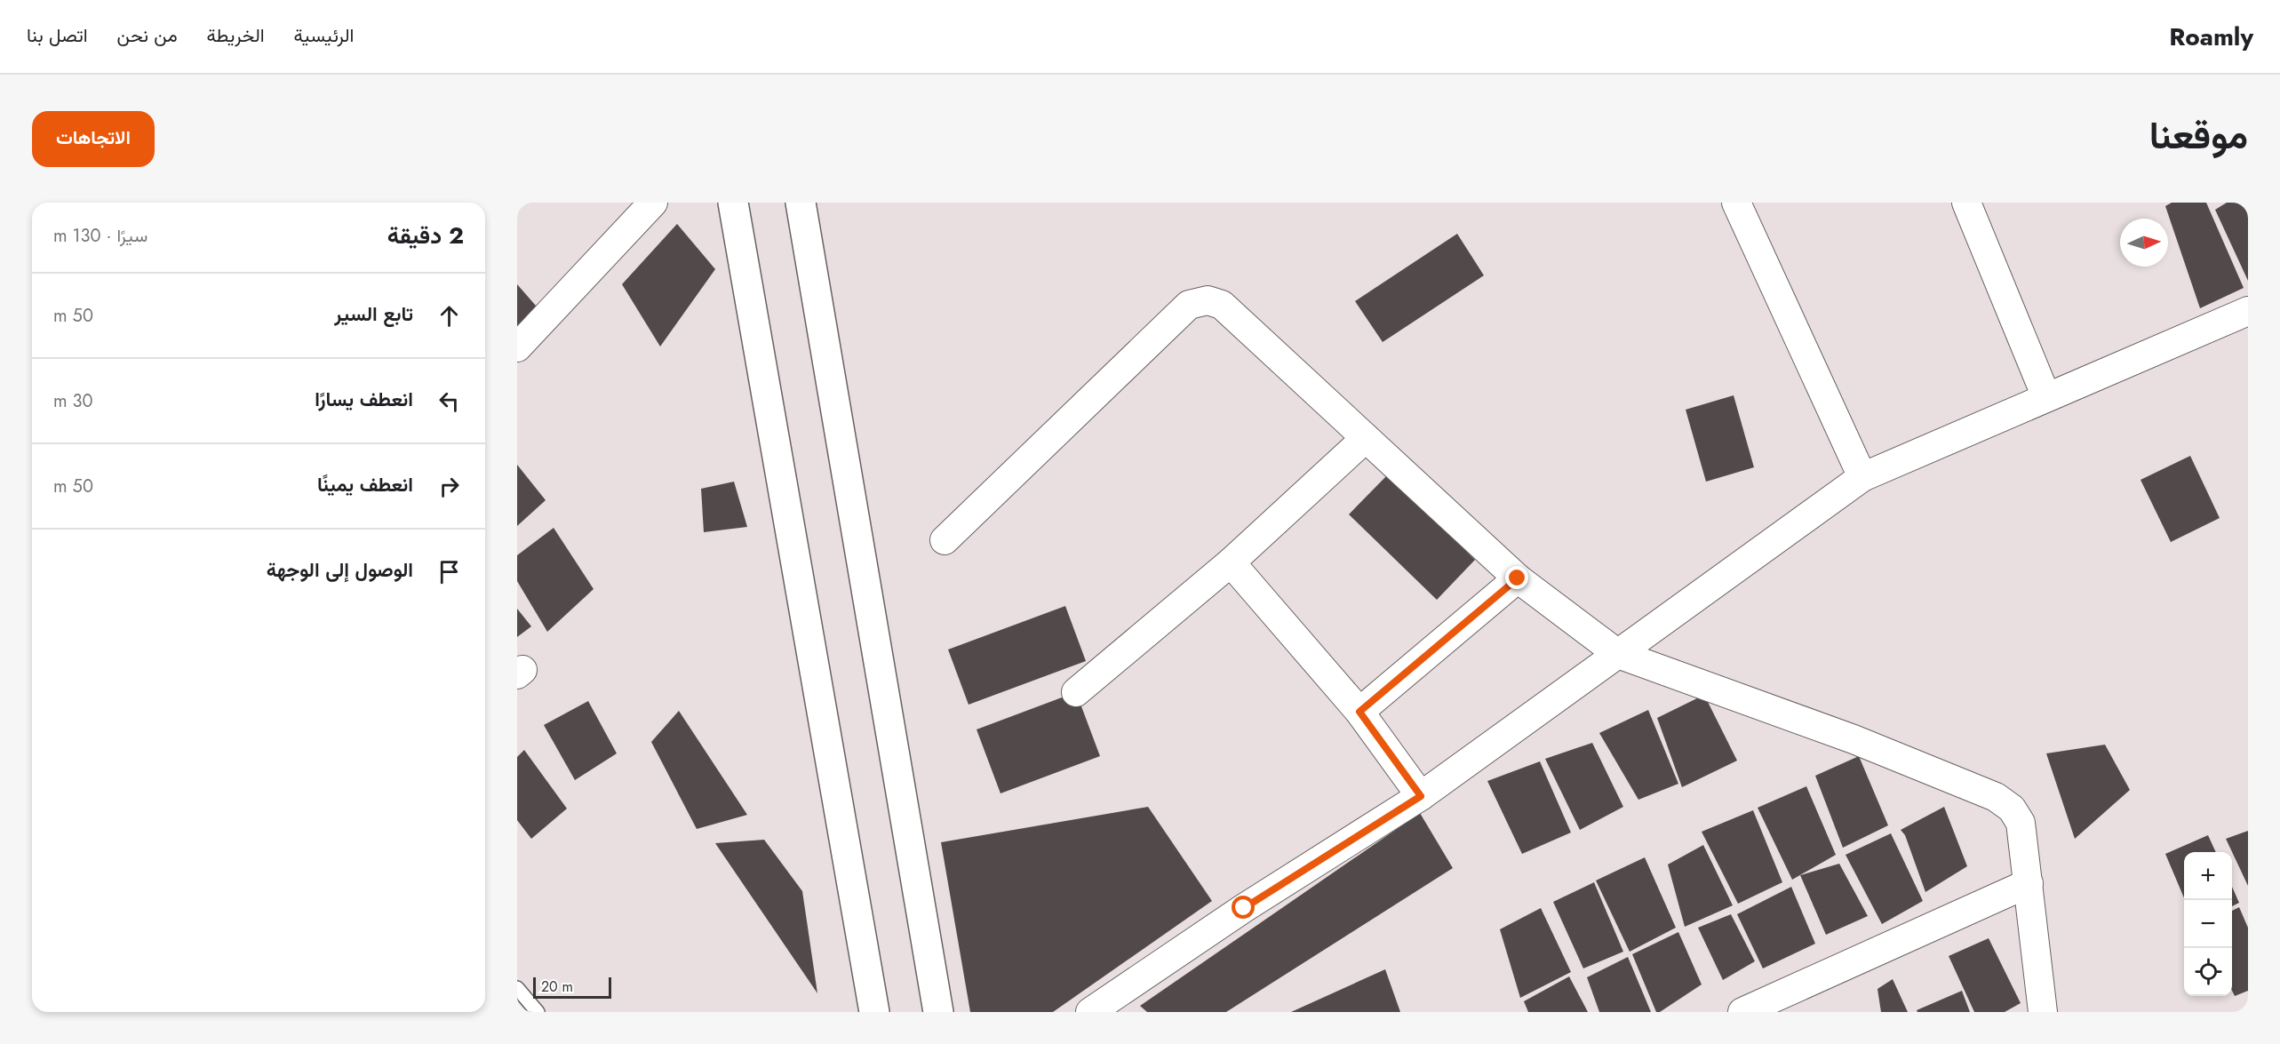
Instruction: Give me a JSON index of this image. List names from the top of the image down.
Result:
{
  "scale_bar": "20 m",
  "north": "right",
  "page": {
    "header": "Roamly",
    "nav": [
      "الرئيسية",
      "الخريطة",
      "من نحن",
      "اتصل بنا"
    ],
    "title": "موقعنا",
    "buttons": "الاتجاهات",
    "heading": ["2 دقيقة", "سيرًا · 130 m"],
    "list": [
      ["تابع السير", "50 m"],
      ["انعطف يسارًا", "30 m"],
      ["انعطف يمينًا", "50 m"],
      "الوصول إلى الوجهة"
    ],
    "map_buttons": ["+", "−"],
    "scale": "20 m"
  }
}
